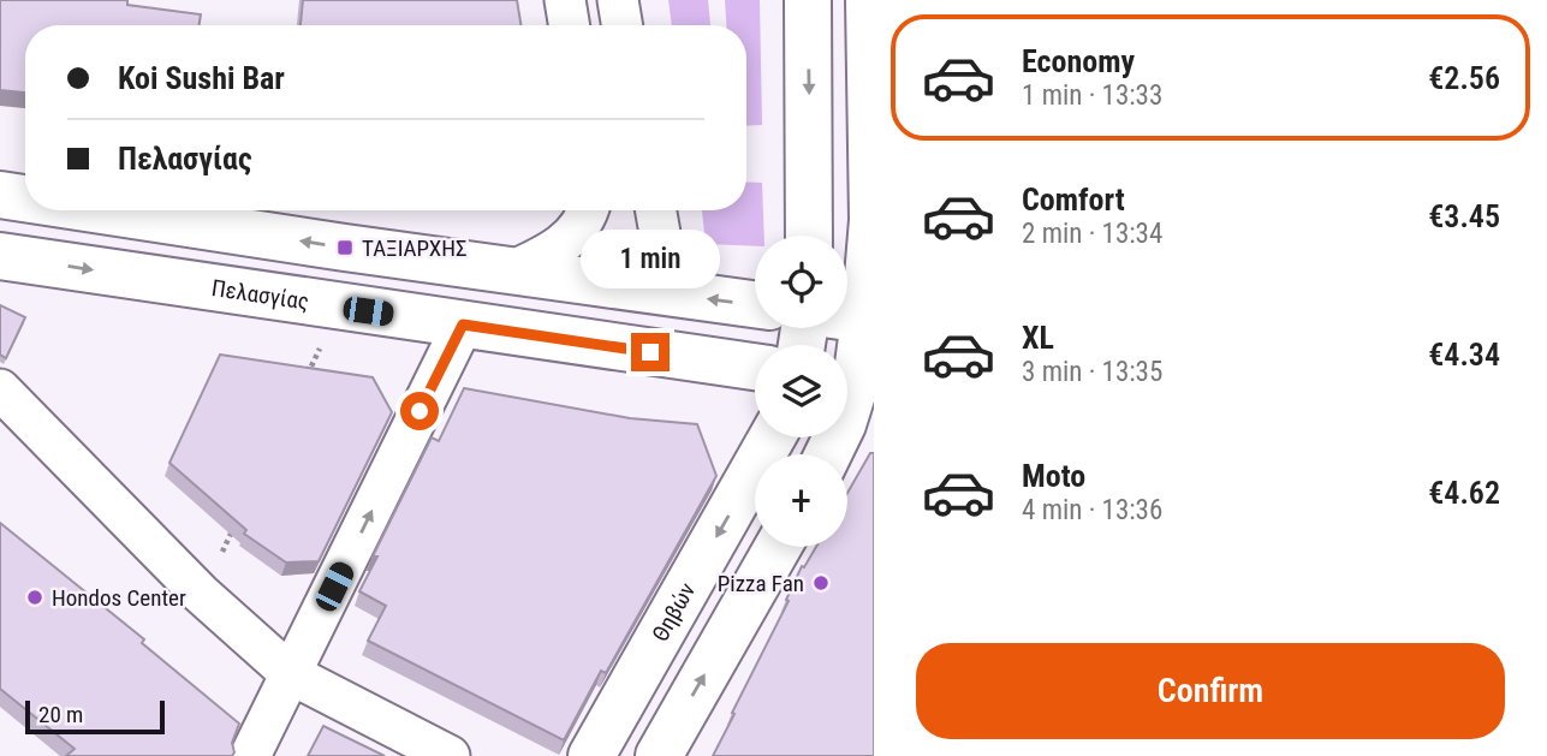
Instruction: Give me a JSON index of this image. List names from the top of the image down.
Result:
{
  "streets": {
    "street": ["Πελασγίας", "Θηβών"]
  },
  "places": {
    "transit": ["ΤΑΞΙΑΡΧΗΣ"],
    "other": ["Pizza Fan", "Hondos Center"]
  },
  "scale_bar": "20 m",
  "page": {
    "list": [
      {
        "name": "Economy",
        "note": "1 min · 13:33",
        "value": "€2.56"
      },
      {
        "name": "Comfort",
        "note": "2 min · 13:34",
        "value": "€3.45"
      },
      {
        "name": "XL",
        "note": "3 min · 13:35",
        "value": "€4.34"
      },
      {
        "name": "Moto",
        "note": "4 min · 13:36",
        "value": "€4.62"
      }
    ],
    "banner": ["Koi Sushi Bar", "Πελασγίας"],
    "bubble": "1 min",
    "map_buttons": "+",
    "buttons": "Confirm",
    "scale": "20 m"
  }
}
